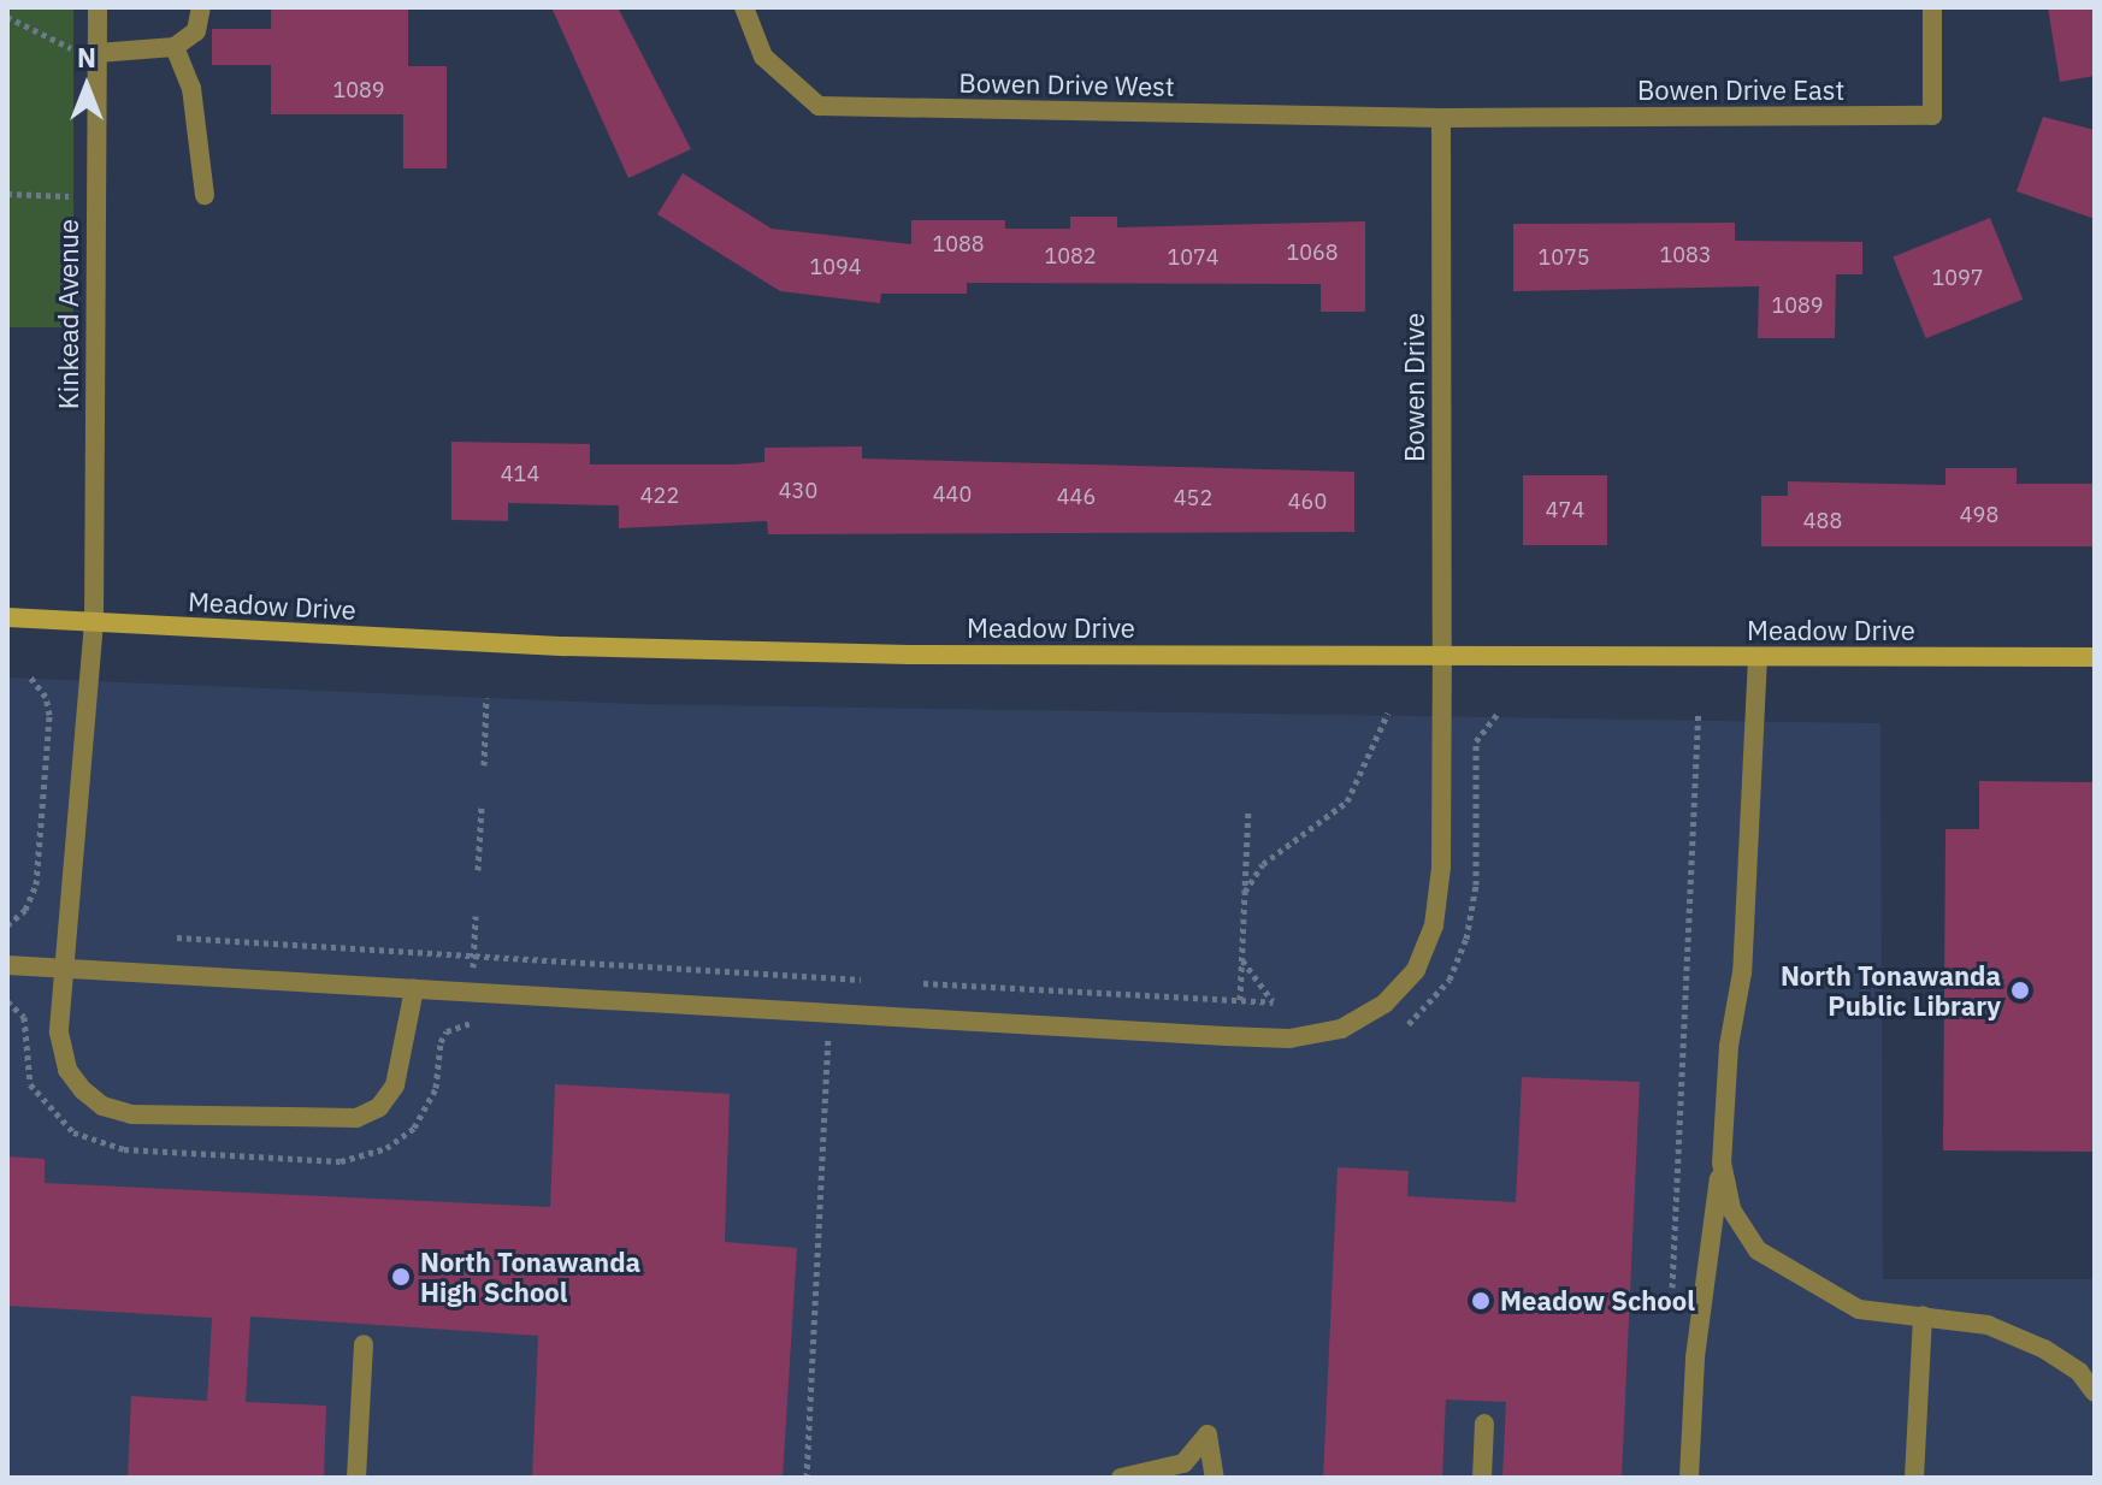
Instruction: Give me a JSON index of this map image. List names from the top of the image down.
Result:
{
  "streets": {
    "street": [
      "Bowen Drive West",
      "Bowen Drive East",
      "Kinkead Avenue",
      "Bowen Drive",
      "Meadow Drive"
    ]
  },
  "crossings": [
    ["Bowen Drive West", "Bowen Drive East"],
    ["Bowen Drive West", "Bowen Drive"],
    ["Bowen Drive East", "Bowen Drive"],
    ["Kinkead Avenue", "Bowen Drive"],
    ["Kinkead Avenue", "Meadow Drive"],
    ["Bowen Drive", "Meadow Drive"]
  ],
  "places": ["North Tonawanda Public Library", "North Tonawanda High School", "Meadow School"],
  "house_numbers": [
    "1089",
    "1088",
    "1068",
    "1083",
    "1082",
    "1074",
    "1075",
    "1094",
    "1097",
    "1089",
    "414",
    "430",
    "440",
    "422",
    "446",
    "452",
    "460",
    "474",
    "498",
    "488"
  ],
  "north": "top"
}
